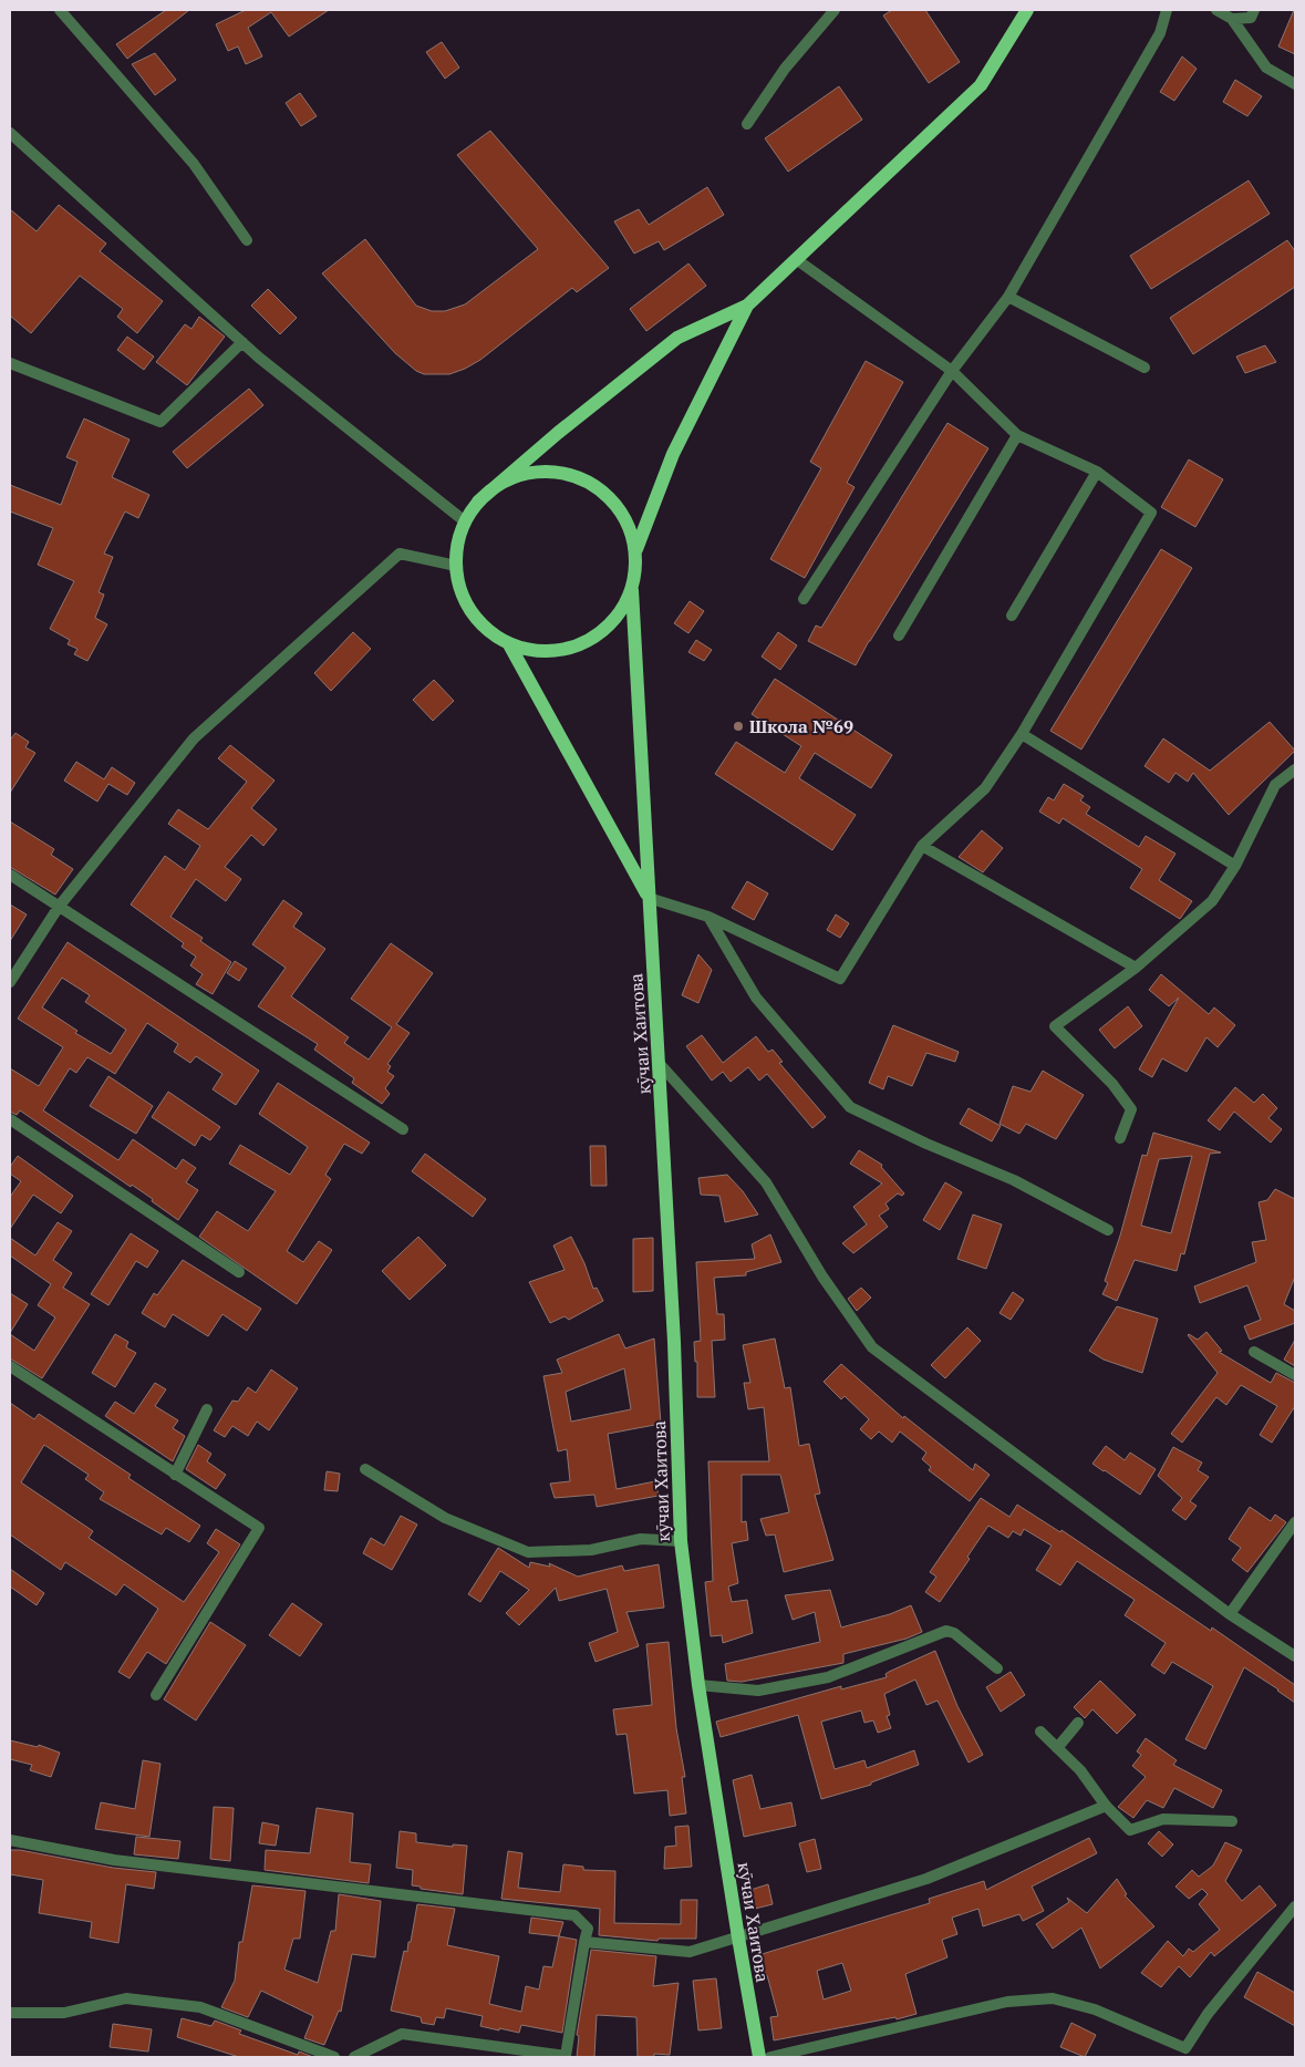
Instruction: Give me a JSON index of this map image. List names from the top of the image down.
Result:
{
  "streets": {
    "main road": ["кӯчаи Хаитова"]
  },
  "places": ["Школа №69"]
}
